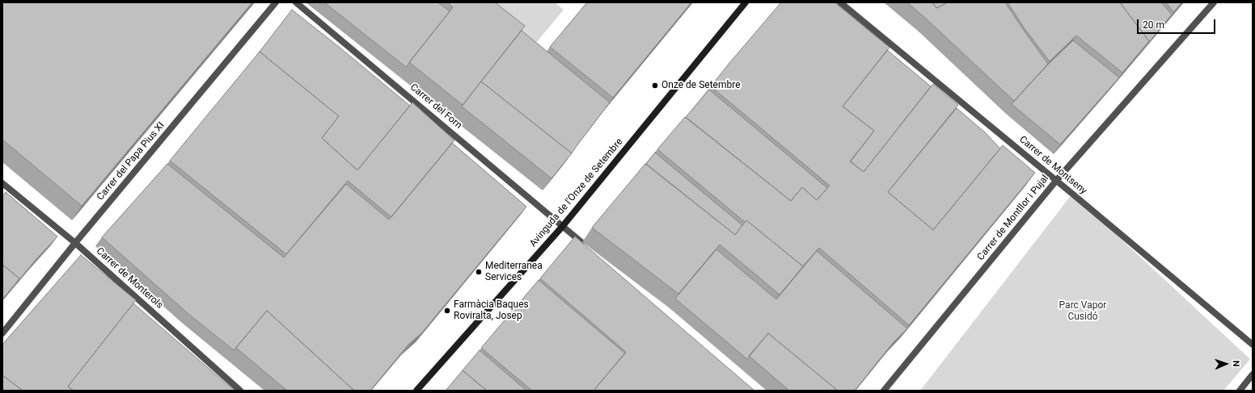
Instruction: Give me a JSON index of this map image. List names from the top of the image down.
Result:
{
  "streets": {
    "street": [
      "Carrer del Forn",
      "Carrer del Papa Pius XI",
      "Carrer de Montseny",
      "Avinguda de l'Onze de Setembre",
      "Carrer de Montllor i Pujal",
      "Carrer de Monterols"
    ]
  },
  "crossings": [
    ["Carrer del Forn", "Avinguda de l'Onze de Setembre"],
    ["Carrer del Papa Pius XI", "Carrer de Monterols"],
    ["Carrer de Montseny", "Carrer de Montllor i Pujal"]
  ],
  "parks": ["Parc Vapor Cusidó"],
  "places": ["Onze de Setembre", "Mediterranea Services", "Farmàcia Baques Roviralta, Josep"],
  "scale_bar": "20 m",
  "north": "right"
}
